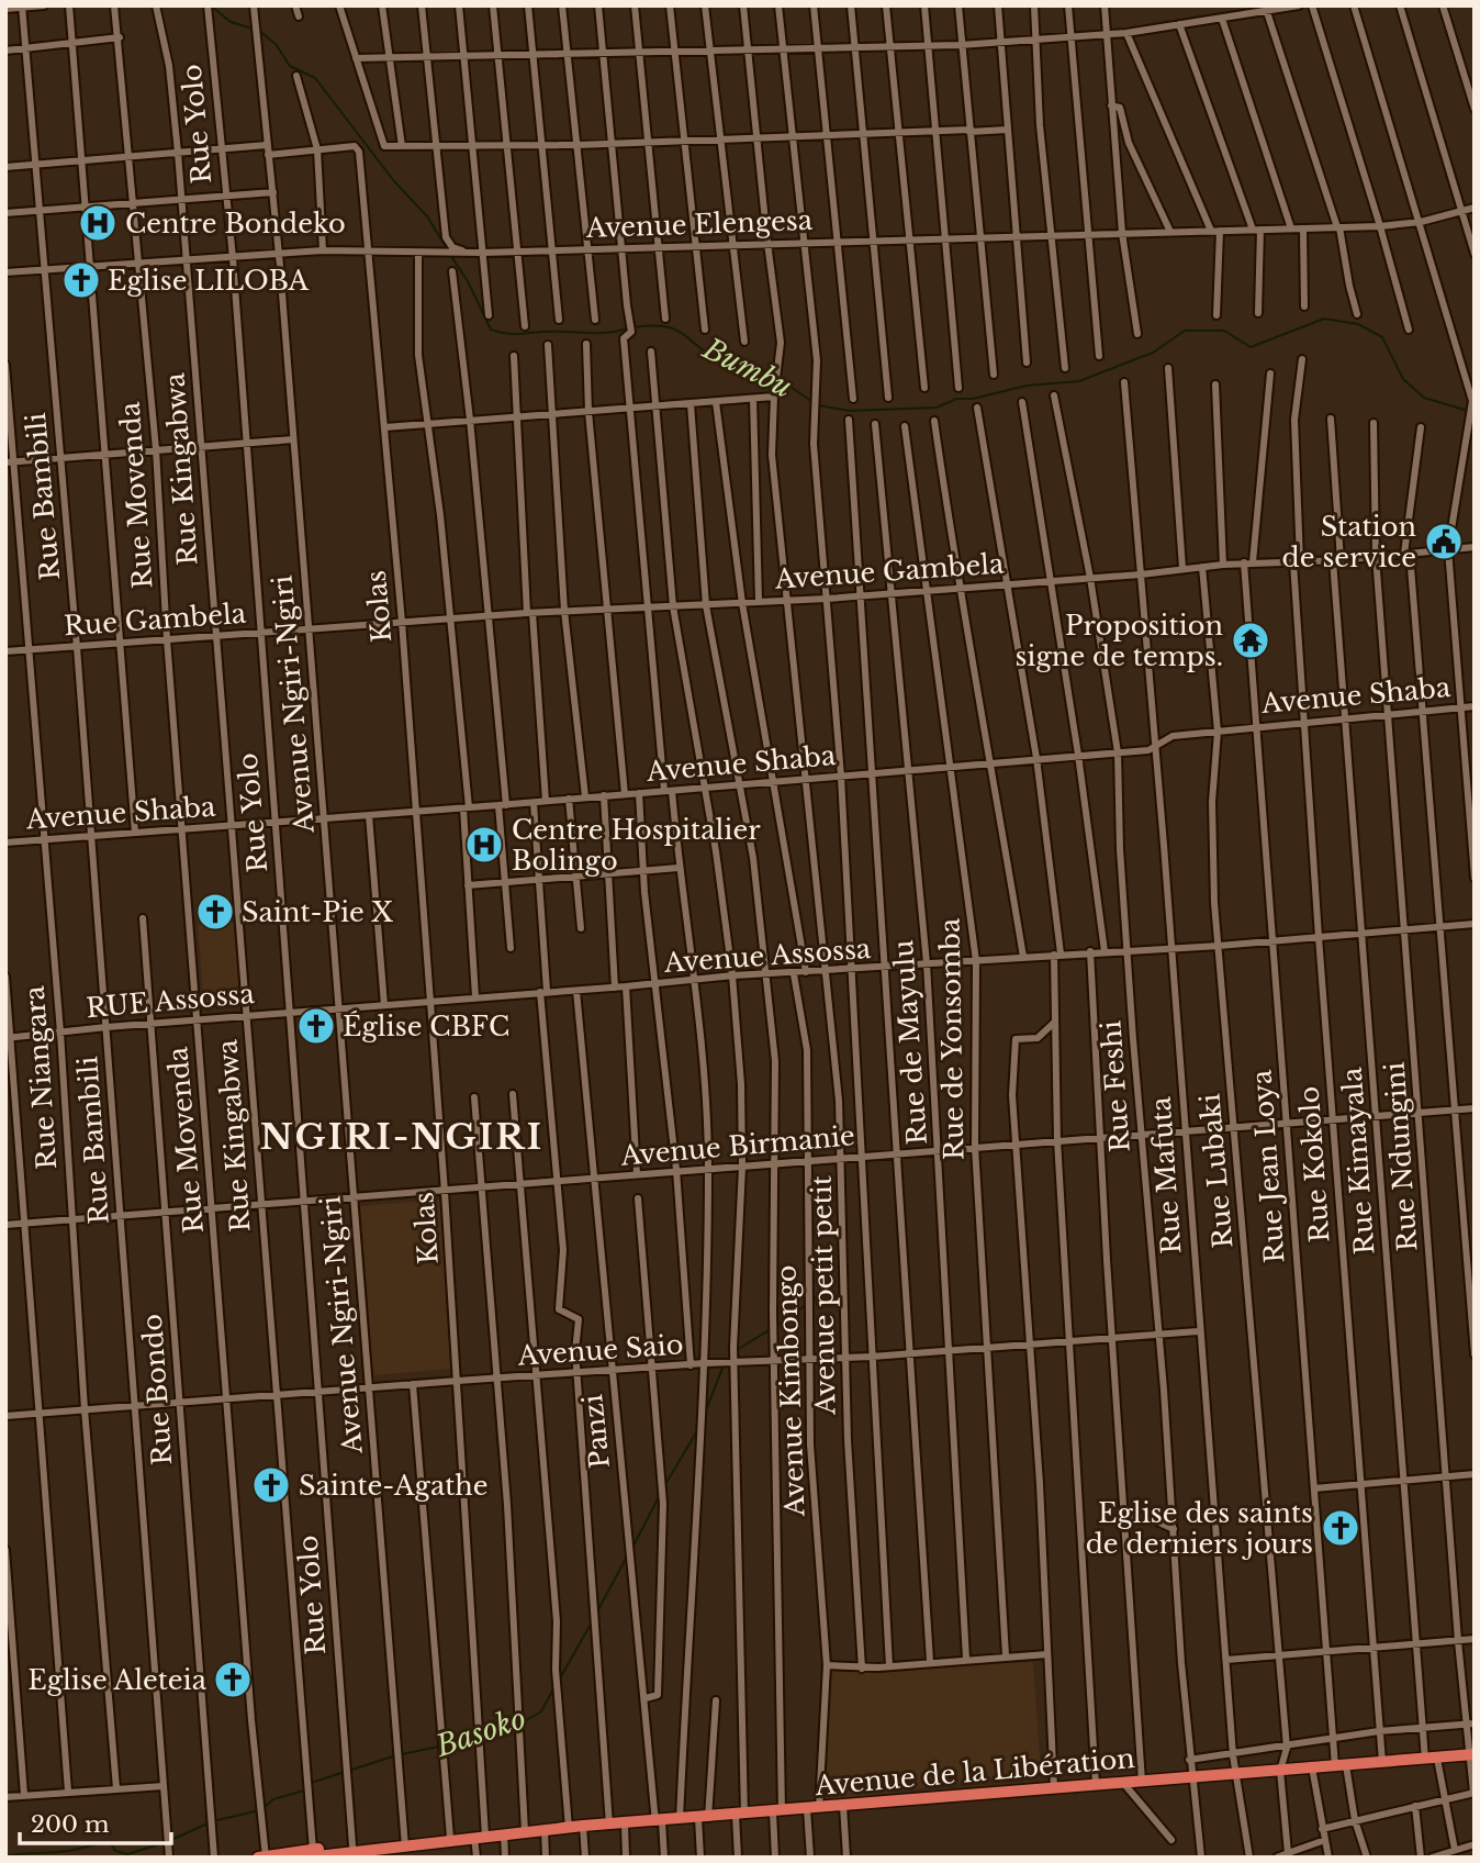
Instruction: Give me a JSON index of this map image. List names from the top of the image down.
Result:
{
  "streets": {
    "highway": ["Avenue de la Libération"],
    "street": [
      "Rue Yolo",
      "Avenue Elengesa",
      "Rue Kingabwa",
      "Rue Movenda",
      "Rue Bambili",
      "Avenue Gambela",
      "Kolas",
      "Rue Gambela",
      "Avenue Shaba",
      "Avenue Ngiri-Ngiri",
      "Avenue Assossa",
      "RUE Assossa",
      "Rue de Yonsomba",
      "Rue de Mayulu",
      "Rue Niangara",
      "Rue Feshi",
      "Avenue Birmanie",
      "Rue Ndungini",
      "Rue Kimayala",
      "Rue Kokolo",
      "Rue Jean Loya",
      "Rue Lubaki",
      "Rue Mafuta",
      "Avenue petit petit",
      "Avenue Saio",
      "Rue Bondo",
      "Avenue Kimbongo",
      "Panzi"
    ]
  },
  "crossings": [
    ["Rue Yolo", "Avenue Elengesa"],
    ["Rue Yolo", "Rue Gambela"],
    ["Rue Yolo", "Avenue Shaba"],
    ["Rue Yolo", "RUE Assossa"],
    ["Rue Yolo", "Avenue Birmanie"],
    ["Rue Yolo", "Avenue Saio"],
    ["Rue Yolo", "Avenue de la Libération"],
    ["Avenue Elengesa", "Rue Kingabwa"],
    ["Avenue Elengesa", "Rue Movenda"],
    ["Avenue Elengesa", "Rue Bambili"],
    ["Avenue Elengesa", "Kolas"],
    ["Avenue Elengesa", "Avenue Ngiri-Ngiri"],
    ["Avenue Elengesa", "Avenue petit petit"],
    ["Rue Kingabwa", "Rue Gambela"],
    ["Rue Kingabwa", "Avenue Shaba"],
    ["Rue Kingabwa", "RUE Assossa"],
    ["Rue Kingabwa", "Avenue Birmanie"],
    ["Rue Kingabwa", "Avenue Saio"],
    ["Rue Kingabwa", "Avenue de la Libération"],
    ["Rue Movenda", "Rue Gambela"],
    ["Rue Movenda", "Avenue Shaba"],
    ["Rue Movenda", "RUE Assossa"],
    ["Rue Movenda", "Avenue Birmanie"],
    ["Rue Movenda", "Avenue Saio"],
    ["Rue Movenda", "Avenue de la Libération"],
    ["Rue Bambili", "Rue Gambela"],
    ["Rue Bambili", "Avenue Shaba"],
    ["Rue Bambili", "RUE Assossa"],
    ["Rue Bambili", "Avenue Birmanie"],
    ["Rue Bambili", "Avenue Saio"],
    ["Avenue Gambela", "Kolas"],
    ["Avenue Gambela", "Rue Gambela"],
    ["Avenue Gambela", "Avenue Ngiri-Ngiri"],
    ["Avenue Gambela", "Rue de Yonsomba"],
    ["Avenue Gambela", "Rue de Mayulu"],
    ["Avenue Gambela", "Rue Feshi"],
    ["Avenue Gambela", "Rue Ndungini"],
    ["Avenue Gambela", "Rue Kimayala"],
    ["Avenue Gambela", "Rue Kokolo"],
    ["Avenue Gambela", "Rue Jean Loya"],
    ["Avenue Gambela", "Rue Lubaki"],
    ["Avenue Gambela", "Rue Mafuta"],
    ["Avenue Gambela", "Avenue petit petit"],
    ["Kolas", "Avenue Shaba"],
    ["Kolas", "Avenue Assossa"],
    ["Kolas", "Avenue Birmanie"],
    ["Kolas", "Avenue Saio"],
    ["Kolas", "Avenue de la Libération"],
    ["Rue Gambela", "Avenue Ngiri-Ngiri"],
    ["Rue Gambela", "Rue Niangara"],
    ["Avenue Shaba", "Avenue Ngiri-Ngiri"],
    ["Avenue Shaba", "Rue de Yonsomba"],
    ["Avenue Shaba", "Rue de Mayulu"],
    ["Avenue Shaba", "Rue Niangara"],
    ["Avenue Shaba", "Rue Feshi"],
    ["Avenue Shaba", "Rue Ndungini"],
    ["Avenue Shaba", "Rue Kimayala"],
    ["Avenue Shaba", "Rue Kokolo"],
    ["Avenue Shaba", "Rue Jean Loya"],
    ["Avenue Shaba", "Rue Lubaki"],
    ["Avenue Shaba", "Rue Mafuta"],
    ["Avenue Shaba", "Avenue petit petit"],
    ["Avenue Ngiri-Ngiri", "Avenue Assossa"],
    ["Avenue Ngiri-Ngiri", "RUE Assossa"],
    ["Avenue Ngiri-Ngiri", "Avenue Birmanie"],
    ["Avenue Ngiri-Ngiri", "Avenue Saio"],
    ["Avenue Ngiri-Ngiri", "Avenue de la Libération"],
    ["Avenue Assossa", "RUE Assossa"],
    ["Avenue Assossa", "Rue de Yonsomba"],
    ["Avenue Assossa", "Rue de Mayulu"],
    ["Avenue Assossa", "Rue Feshi"],
    ["Avenue Assossa", "Rue Ndungini"],
    ["Avenue Assossa", "Rue Kimayala"],
    ["Avenue Assossa", "Rue Kokolo"],
    ["Avenue Assossa", "Rue Jean Loya"],
    ["Avenue Assossa", "Rue Lubaki"],
    ["Avenue Assossa", "Rue Mafuta"],
    ["Avenue Assossa", "Avenue petit petit"],
    ["Avenue Assossa", "Avenue Kimbongo"],
    ["Avenue Assossa", "Panzi"],
    ["RUE Assossa", "Rue Niangara"],
    ["RUE Assossa", "Rue Bondo"],
    ["Rue de Yonsomba", "Avenue Birmanie"],
    ["Rue de Yonsomba", "Avenue Saio"],
    ["Rue de Mayulu", "Avenue Birmanie"],
    ["Rue de Mayulu", "Avenue Saio"],
    ["Rue Niangara", "Avenue Birmanie"],
    ["Rue Niangara", "Avenue Saio"],
    ["Rue Feshi", "Avenue Birmanie"],
    ["Rue Feshi", "Avenue Saio"],
    ["Rue Feshi", "Avenue de la Libération"],
    ["Avenue Birmanie", "Rue Ndungini"],
    ["Avenue Birmanie", "Rue Kimayala"],
    ["Avenue Birmanie", "Rue Kokolo"],
    ["Avenue Birmanie", "Rue Jean Loya"],
    ["Avenue Birmanie", "Rue Lubaki"],
    ["Avenue Birmanie", "Rue Mafuta"],
    ["Avenue Birmanie", "Avenue petit petit"],
    ["Avenue Birmanie", "Rue Bondo"],
    ["Avenue Birmanie", "Avenue Kimbongo"],
    ["Avenue Birmanie", "Panzi"],
    ["Rue Ndungini", "Avenue de la Libération"],
    ["Rue Kimayala", "Avenue de la Libération"],
    ["Rue Kokolo", "Avenue de la Libération"],
    ["Rue Jean Loya", "Avenue de la Libération"],
    ["Rue Lubaki", "Avenue de la Libération"],
    ["Rue Mafuta", "Avenue Saio"],
    ["Rue Mafuta", "Avenue de la Libération"],
    ["Avenue petit petit", "Avenue Saio"],
    ["Avenue Saio", "Rue Bondo"],
    ["Avenue Saio", "Avenue Kimbongo"],
    ["Avenue Saio", "Panzi"],
    ["Avenue Kimbongo", "Avenue de la Libération"],
    ["Panzi", "Avenue de la Libération"]
  ],
  "districts": ["NGIRI-NGIRI"],
  "water": ["Bumbu", "Basoko"],
  "places": {
    "hospital": ["Centre Bondeko", "Centre Hospitalier Bolingo"],
    "church": [
      "Eglise LILOBA",
      "Saint-Pie X",
      "Église CBFC",
      "Sainte-Agathe",
      "Eglise des saints de derniers jours",
      "Eglise Aleteia"
    ],
    "public building": ["Station de service"],
    "temple": ["Proposition signe de temps."]
  },
  "scale_bar": "200 m"
}
